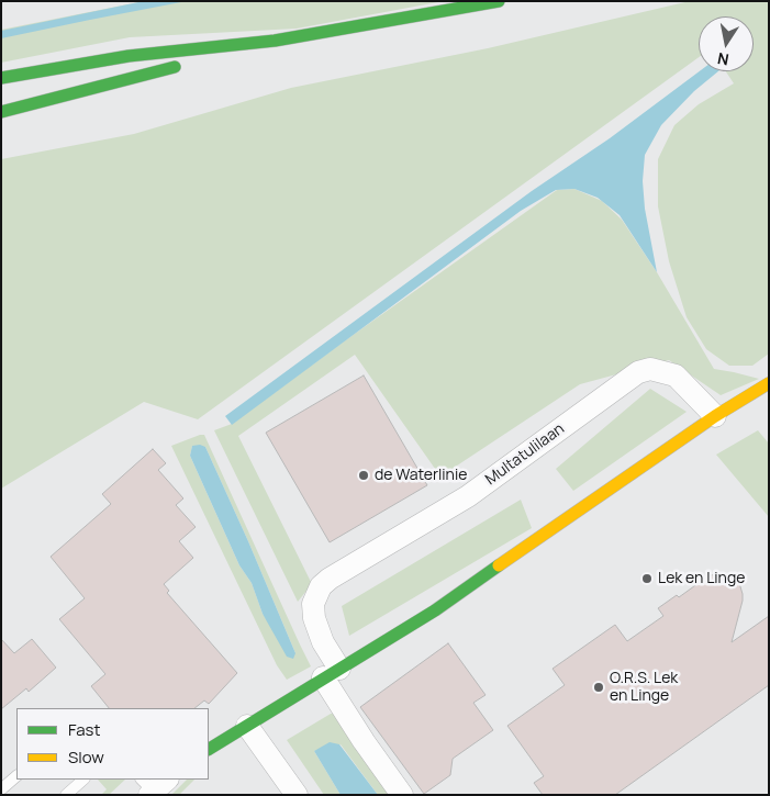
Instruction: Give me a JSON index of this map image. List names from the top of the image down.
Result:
{
  "streets": {
    "street": ["Multatulilaan"]
  },
  "places": ["de Waterlinie", "Lek en Linge", "O.R.S. Lek en Linge"],
  "legend": ["Fast", "Slow"],
  "north": "bottom"
}
